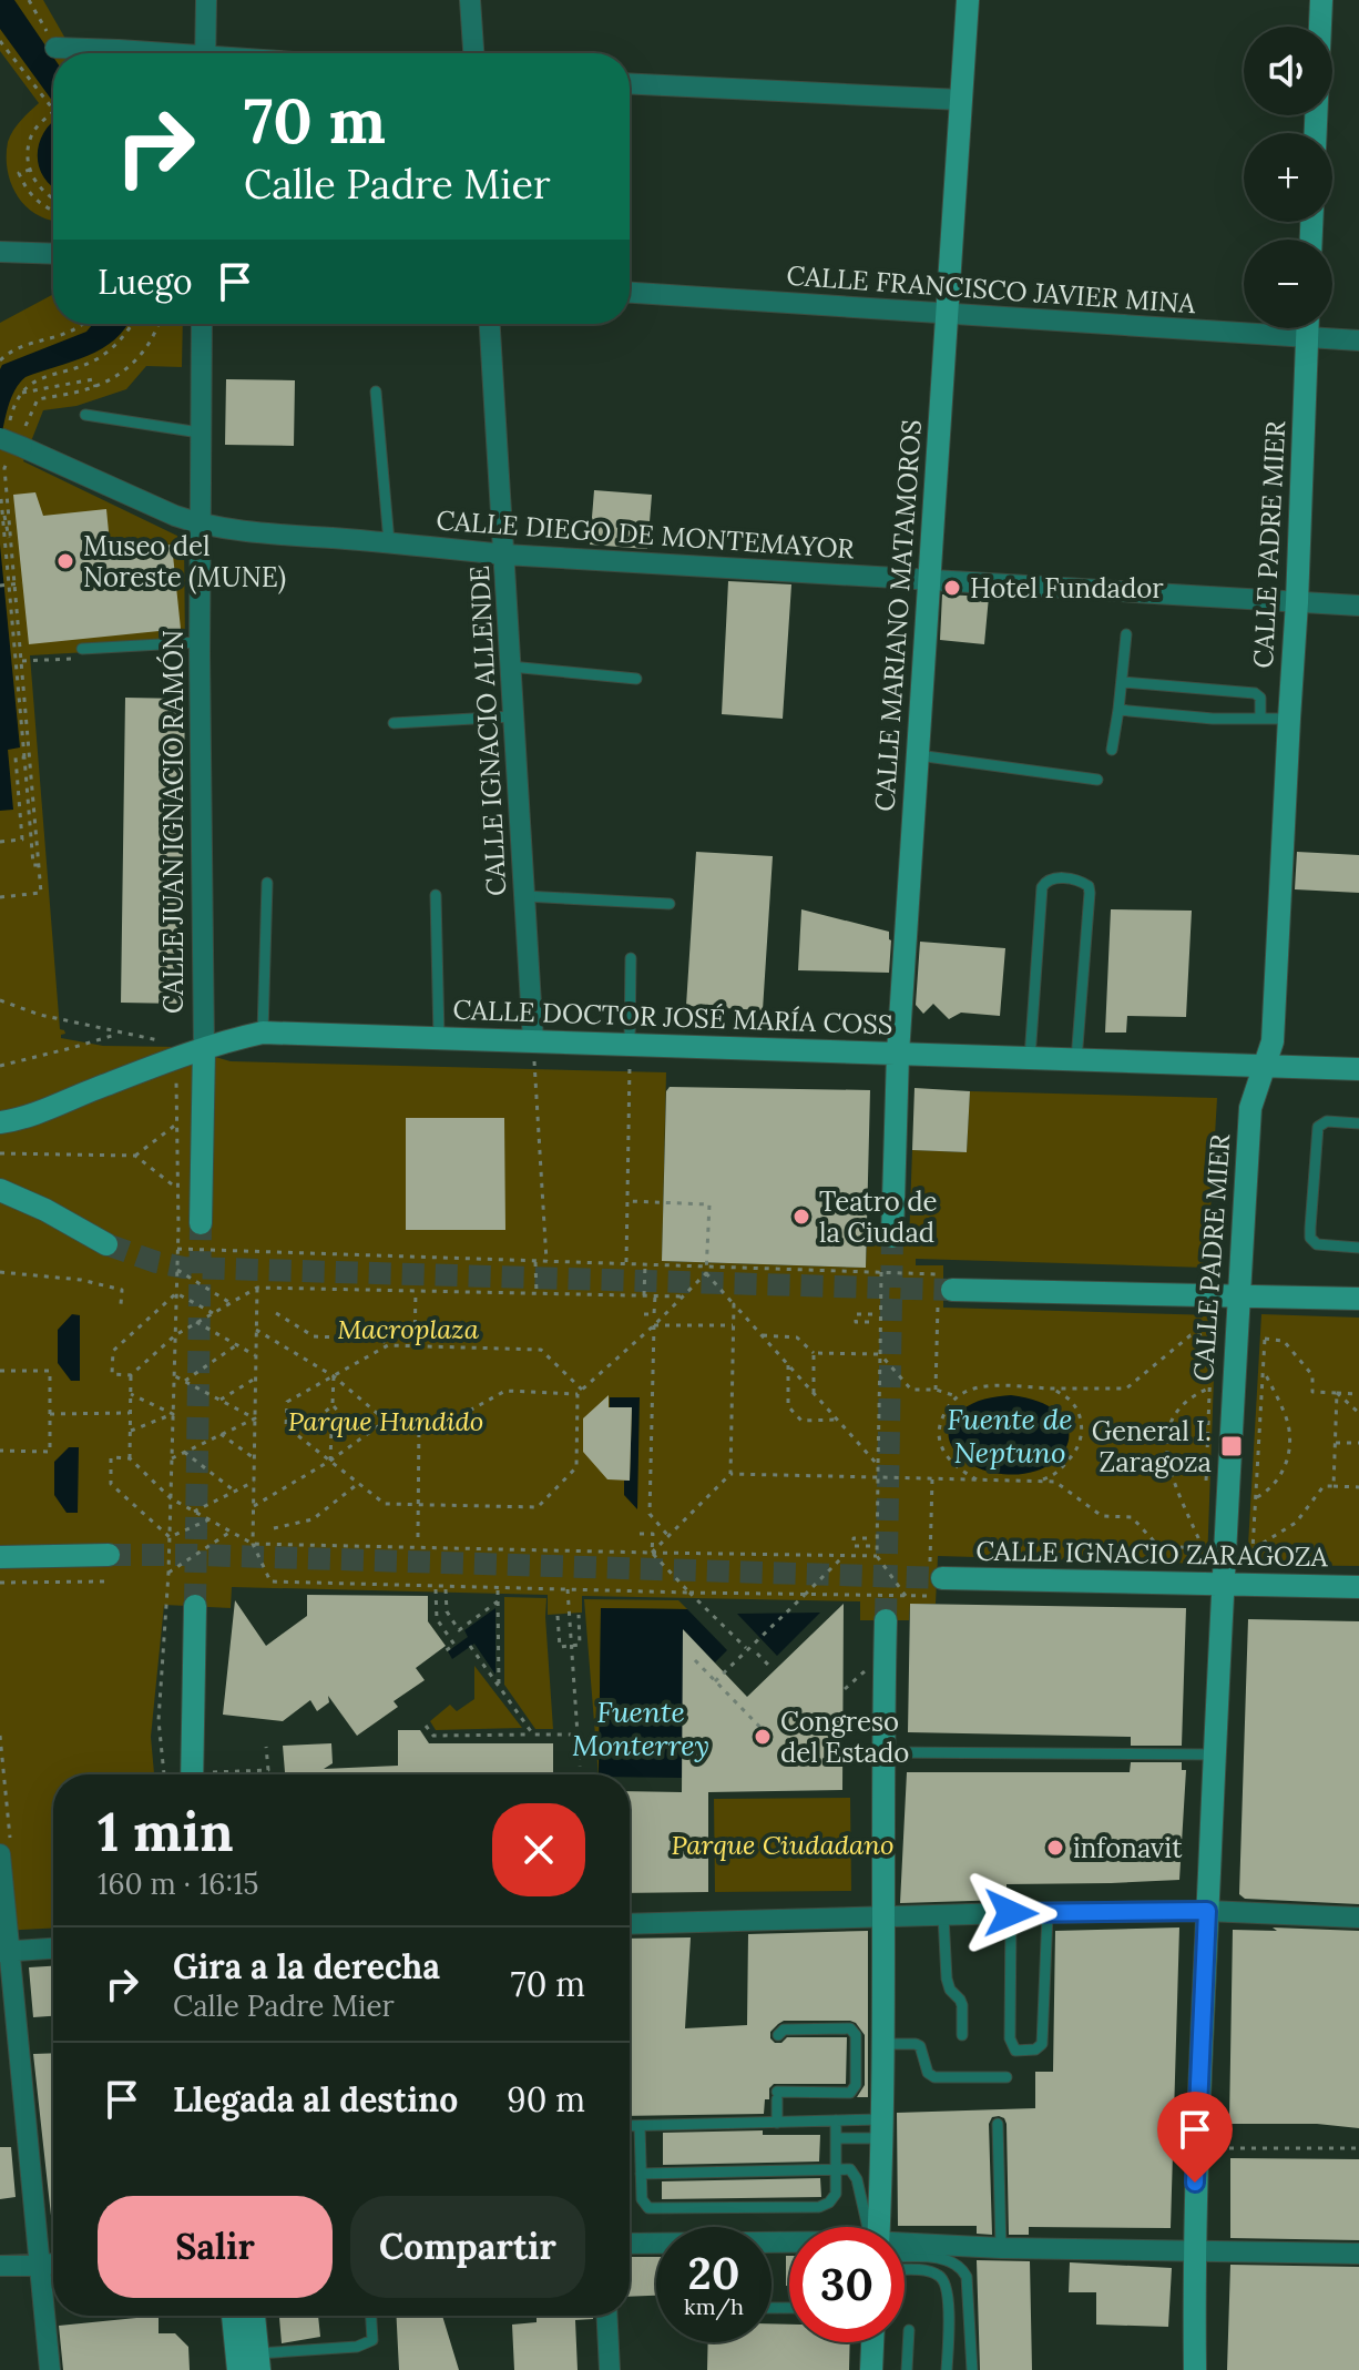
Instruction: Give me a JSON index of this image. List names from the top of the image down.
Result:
{
  "streets": {
    "street": [
      "CALLE FRANCISCO JAVIER MINA",
      "CALLE DIEGO DE MONTEMAYOR",
      "CALLE PADRE MIER",
      "CALLE MARIANO MATAMOROS",
      "CALLE IGNACIO ALLENDE",
      "CALLE JUAN IGNACIO RAMÓN",
      "CALLE DOCTOR JOSÉ MARÍA COSS",
      "CALLE IGNACIO ZARAGOZA"
    ]
  },
  "crossings": [
    ["CALLE FRANCISCO JAVIER MINA", "CALLE PADRE MIER"],
    ["CALLE FRANCISCO JAVIER MINA", "CALLE MARIANO MATAMOROS"],
    ["CALLE DIEGO DE MONTEMAYOR", "CALLE PADRE MIER"],
    ["CALLE DIEGO DE MONTEMAYOR", "CALLE MARIANO MATAMOROS"],
    ["CALLE DIEGO DE MONTEMAYOR", "CALLE IGNACIO ALLENDE"],
    ["CALLE DIEGO DE MONTEMAYOR", "CALLE JUAN IGNACIO RAMÓN"],
    ["CALLE PADRE MIER", "CALLE DOCTOR JOSÉ MARÍA COSS"],
    ["CALLE PADRE MIER", "CALLE IGNACIO ZARAGOZA"],
    ["CALLE MARIANO MATAMOROS", "CALLE DOCTOR JOSÉ MARÍA COSS"],
    ["CALLE IGNACIO ALLENDE", "CALLE DOCTOR JOSÉ MARÍA COSS"],
    ["CALLE JUAN IGNACIO RAMÓN", "CALLE DOCTOR JOSÉ MARÍA COSS"]
  ],
  "water": ["Fuente de Neptuno", "Fuente Monterrey"],
  "parks": ["Macroplaza", "Parque Hundido", "Parque Ciudadano"],
  "places": {
    "other": [
      "Museo del Noreste (MUNE)",
      "Hotel Fundador",
      "Teatro de la Ciudad",
      "Congreso del Estado",
      "infonavit"
    ],
    "transit": ["General I. Zaragoza"]
  },
  "page": {
    "map_buttons": ["+", "−"],
    "turn": ["70 m", "Calle Padre Mier"],
    "then": "Luego",
    "heading": ["1 min", "160 m · 16:15"],
    "list": [
      {
        "name": "Gira a la derecha",
        "note": "Calle Padre Mier",
        "value": "70 m"
      },
      {
        "name": "Llegada al destino",
        "value": "90 m"
      }
    ],
    "buttons": ["Salir", "Compartir"],
    "speed": "20 km/h",
    "limit": "30"
  }
}
